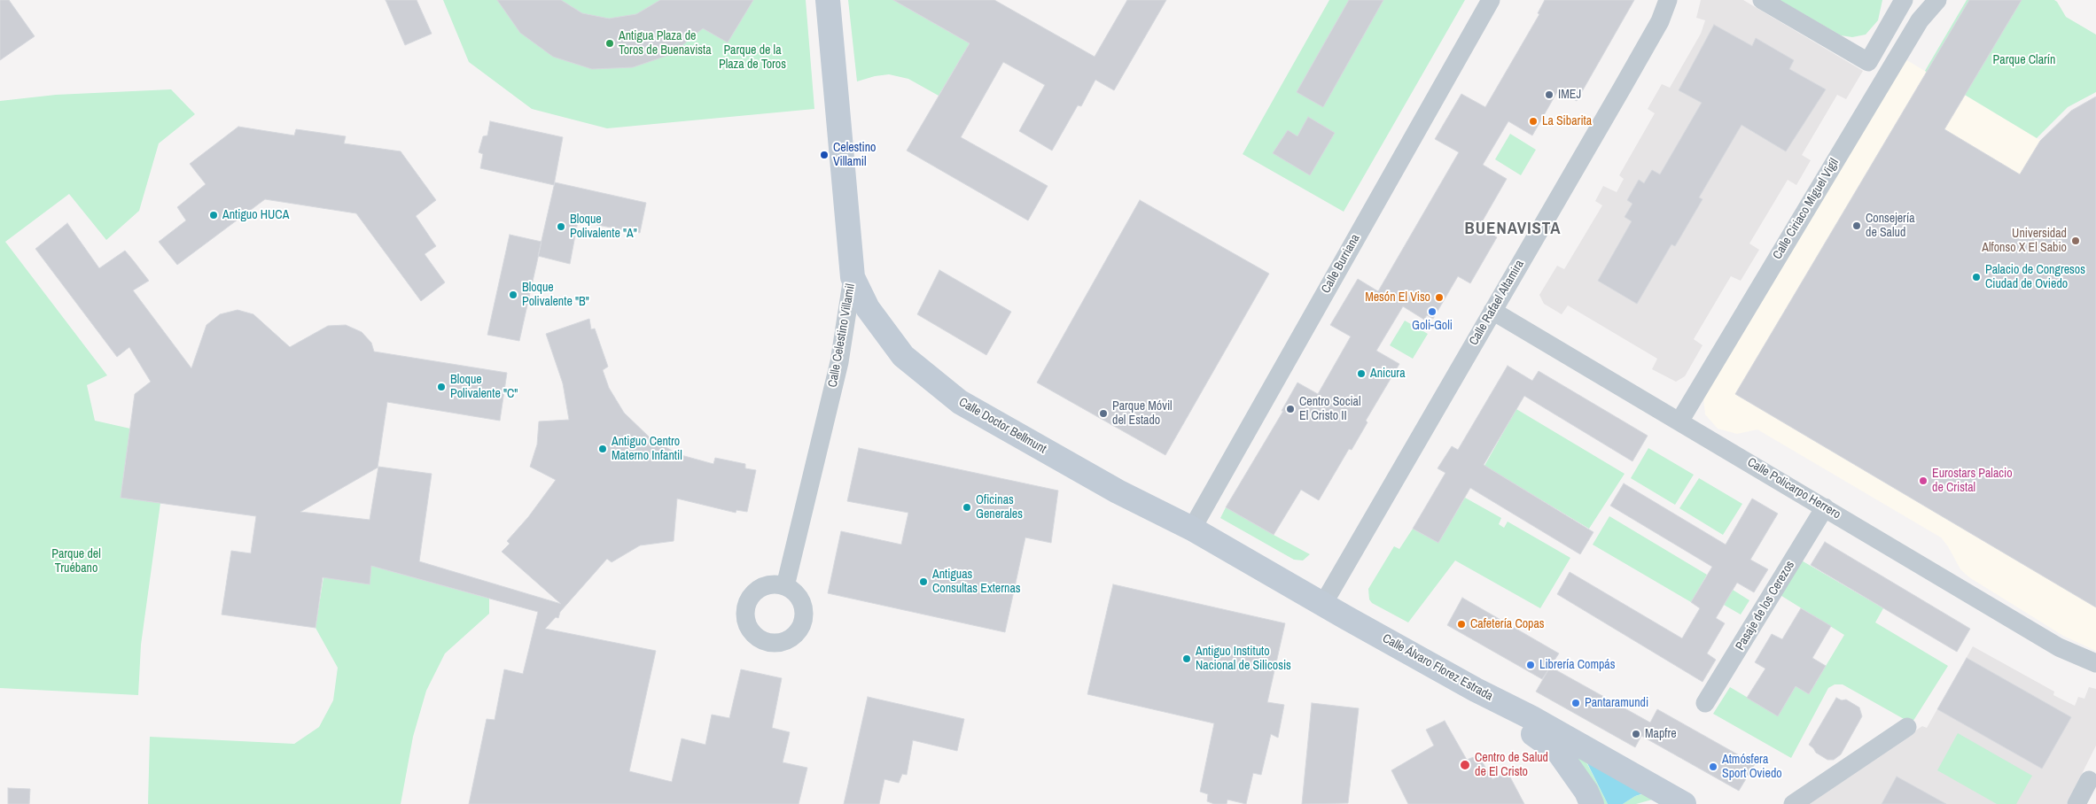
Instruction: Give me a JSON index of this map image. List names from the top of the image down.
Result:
{
  "streets": {
    "main road": ["Calle Celestino Villamil", "Calle Doctor Bellmunt", "Calle Álvaro Florez Estrada"],
    "street": [
      "Calle Ciriaco Miguel Vigil",
      "Calle Burriana",
      "Calle Rafael Altamira",
      "Calle Policarpo Herrero",
      "Pasaje de los Cerezos"
    ]
  },
  "crossings": [
    ["Calle Ciriaco Miguel Vigil", "Calle Policarpo Herrero"],
    ["Calle Burriana", "Calle Doctor Bellmunt"],
    ["Calle Burriana", "Calle Álvaro Florez Estrada"],
    ["Calle Rafael Altamira", "Calle Policarpo Herrero"],
    ["Calle Rafael Altamira", "Calle Álvaro Florez Estrada"],
    ["Calle Celestino Villamil", "Calle Doctor Bellmunt"],
    ["Calle Doctor Bellmunt", "Calle Álvaro Florez Estrada"],
    ["Calle Policarpo Herrero", "Pasaje de los Cerezos"]
  ],
  "districts": ["BUENAVISTA"],
  "parks": ["Parque de la Plaza de Toros", "Parque Clarín", "Parque del Truébano"],
  "places": [
    "Antigua Plaza de Toros de Buenavista",
    "IMEJ",
    "La Sibarita",
    "Celestino Villamil",
    "Antiguo HUCA",
    "Consejería de Salud",
    "Bloque Polivalente \"A\"",
    "Universidad Alfonso X El Sabio",
    "Palacio de Congresos Ciudad de Oviedo",
    "Bloque Polivalente \"B\"",
    "Mesón El Viso",
    "Goli-Goli",
    "Anicura",
    "Bloque Polivalente \"C\"",
    "Centro Social El Cristo II",
    "Parque Móvil del Estado",
    "Antiguo Centro Materno Infantil",
    "Eurostars Palacio de Cristal",
    "Oficinas Generales",
    "Antiguas Consultas Externas",
    "Cafetería Copas",
    "Antiguo Instituto Nacional de Silicosis",
    "Librería Compás",
    "Pantaramundi",
    "Mapfre",
    "Centro de Salud de El Cristo",
    "Atmósfera Sport Oviedo"
  ]
}
